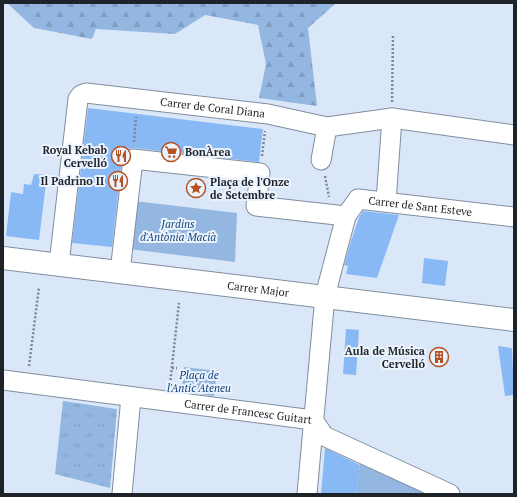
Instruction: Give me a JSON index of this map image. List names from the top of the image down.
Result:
{
  "streets": {
    "street": [
      "Carrer de Coral Diana",
      "Carrer de Sant Esteve",
      "Carrer Major",
      "Carrer de Francesc Guitart"
    ]
  },
  "crossings": [
    ["Carrer de Coral Diana", "Carrer Major"],
    ["Carrer de Sant Esteve", "Carrer Major"],
    ["Carrer de Sant Esteve", "Carrer de Francesc Guitart"]
  ],
  "parks": ["Jardins d'Antònia Macià", "Plaça de l'Antic Ateneu"],
  "places": {
    "supermarket": ["BonÀrea"],
    "restaurant": ["Royal Kebab Cervelló", "Il Padrino II"],
    "place": ["Plaça de l'Onze de Setembre"],
    "building": ["Aula de Música Cervelló"]
  }
}
